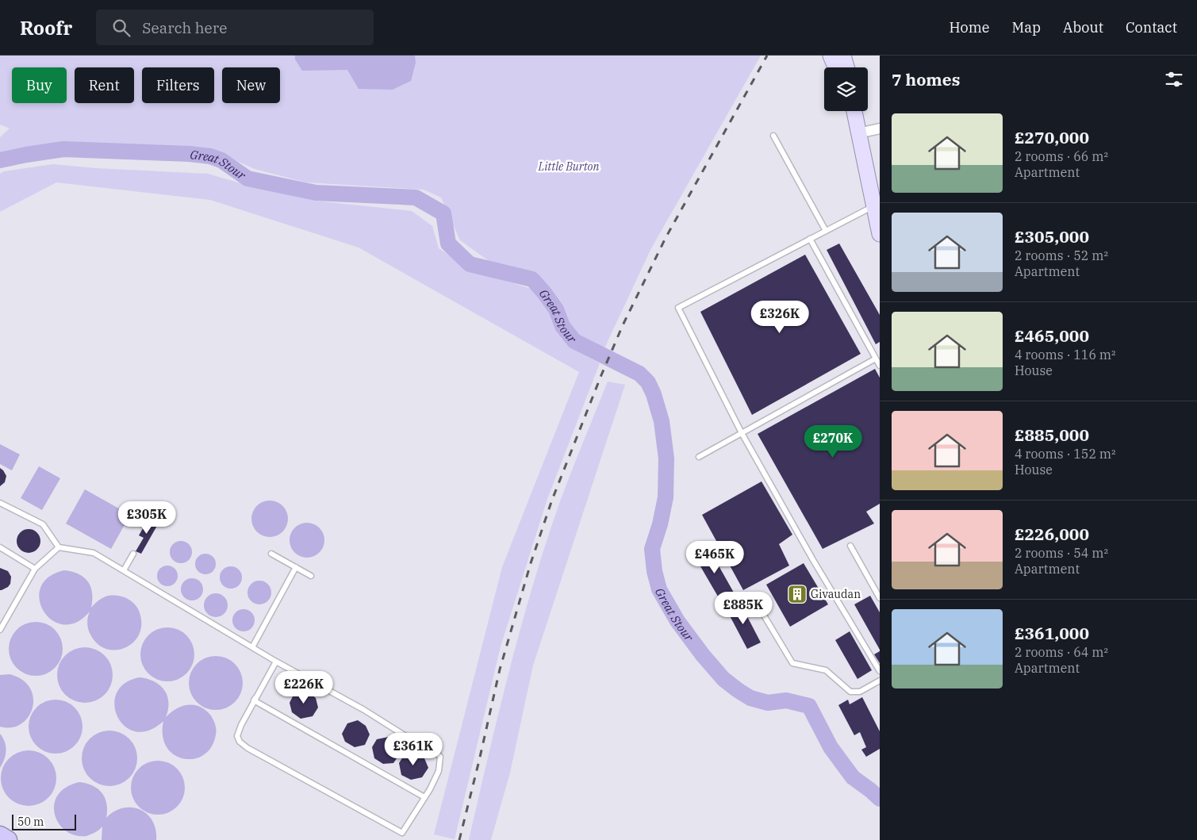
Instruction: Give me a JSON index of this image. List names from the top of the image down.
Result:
{
  "water": ["Great Stour"],
  "parks": ["Little Burton"],
  "places": {
    "building": ["Givaudan"]
  },
  "scale_bar": "50 m",
  "page": {
    "header": "Roofr",
    "search": "Search here",
    "nav": [
      "Home",
      "Map",
      "About",
      "Contact"
    ],
    "heading": "7 homes",
    "chip": [
      "Buy",
      "Rent",
      "Filters",
      "New"
    ],
    "list": [
      {
        "name": "£270,000",
        "note": "2 rooms · 66 m² · Apartment"
      },
      {
        "name": "£305,000",
        "note": "2 rooms · 52 m² · Apartment"
      },
      {
        "name": "£465,000",
        "note": "4 rooms · 116 m² · House"
      },
      {
        "name": "£885,000",
        "note": "4 rooms · 152 m² · House"
      },
      {
        "name": "£226,000",
        "note": "2 rooms · 54 m² · Apartment"
      },
      {
        "name": "£361,000",
        "note": "2 rooms · 64 m² · Apartment"
      }
    ],
    "price": [
      "£326K",
      "£270K",
      "£305K",
      "£465K",
      "£885K",
      "£226K",
      "£361K"
    ],
    "scale": "50 m"
  }
}
